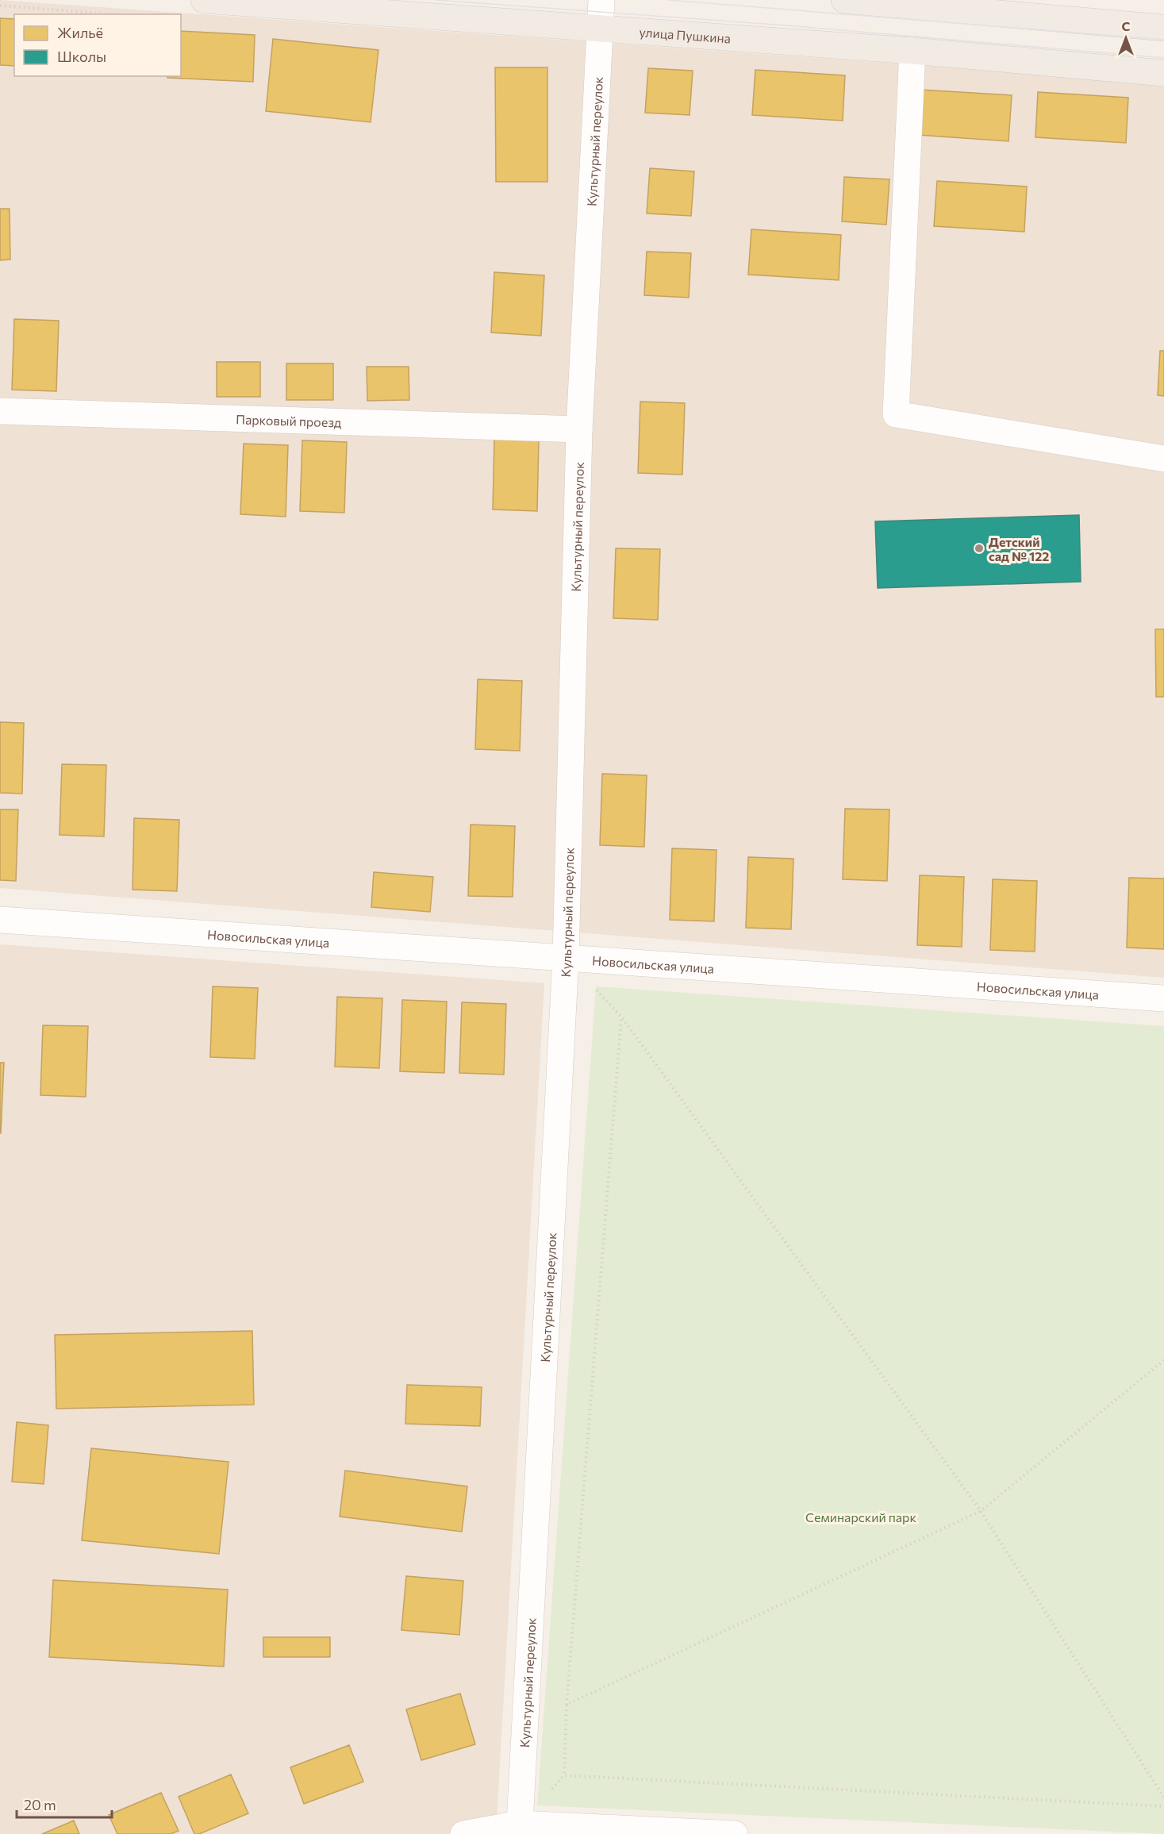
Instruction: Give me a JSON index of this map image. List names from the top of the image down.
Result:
{
  "streets": {
    "main road": ["улица Пушкина"],
    "street": ["Культурный переулок", "Парковый проезд", "Новосильская улица"]
  },
  "crossings": [
    ["улица Пушкина", "Культурный переулок"],
    ["Культурный переулок", "Парковый проезд"],
    ["Культурный переулок", "Новосильская улица"]
  ],
  "parks": ["Семинарский парк"],
  "places": ["Детский сад № 122"],
  "legend": ["Жильё", "Школы"],
  "scale_bar": "20 m",
  "north": "top"
}
